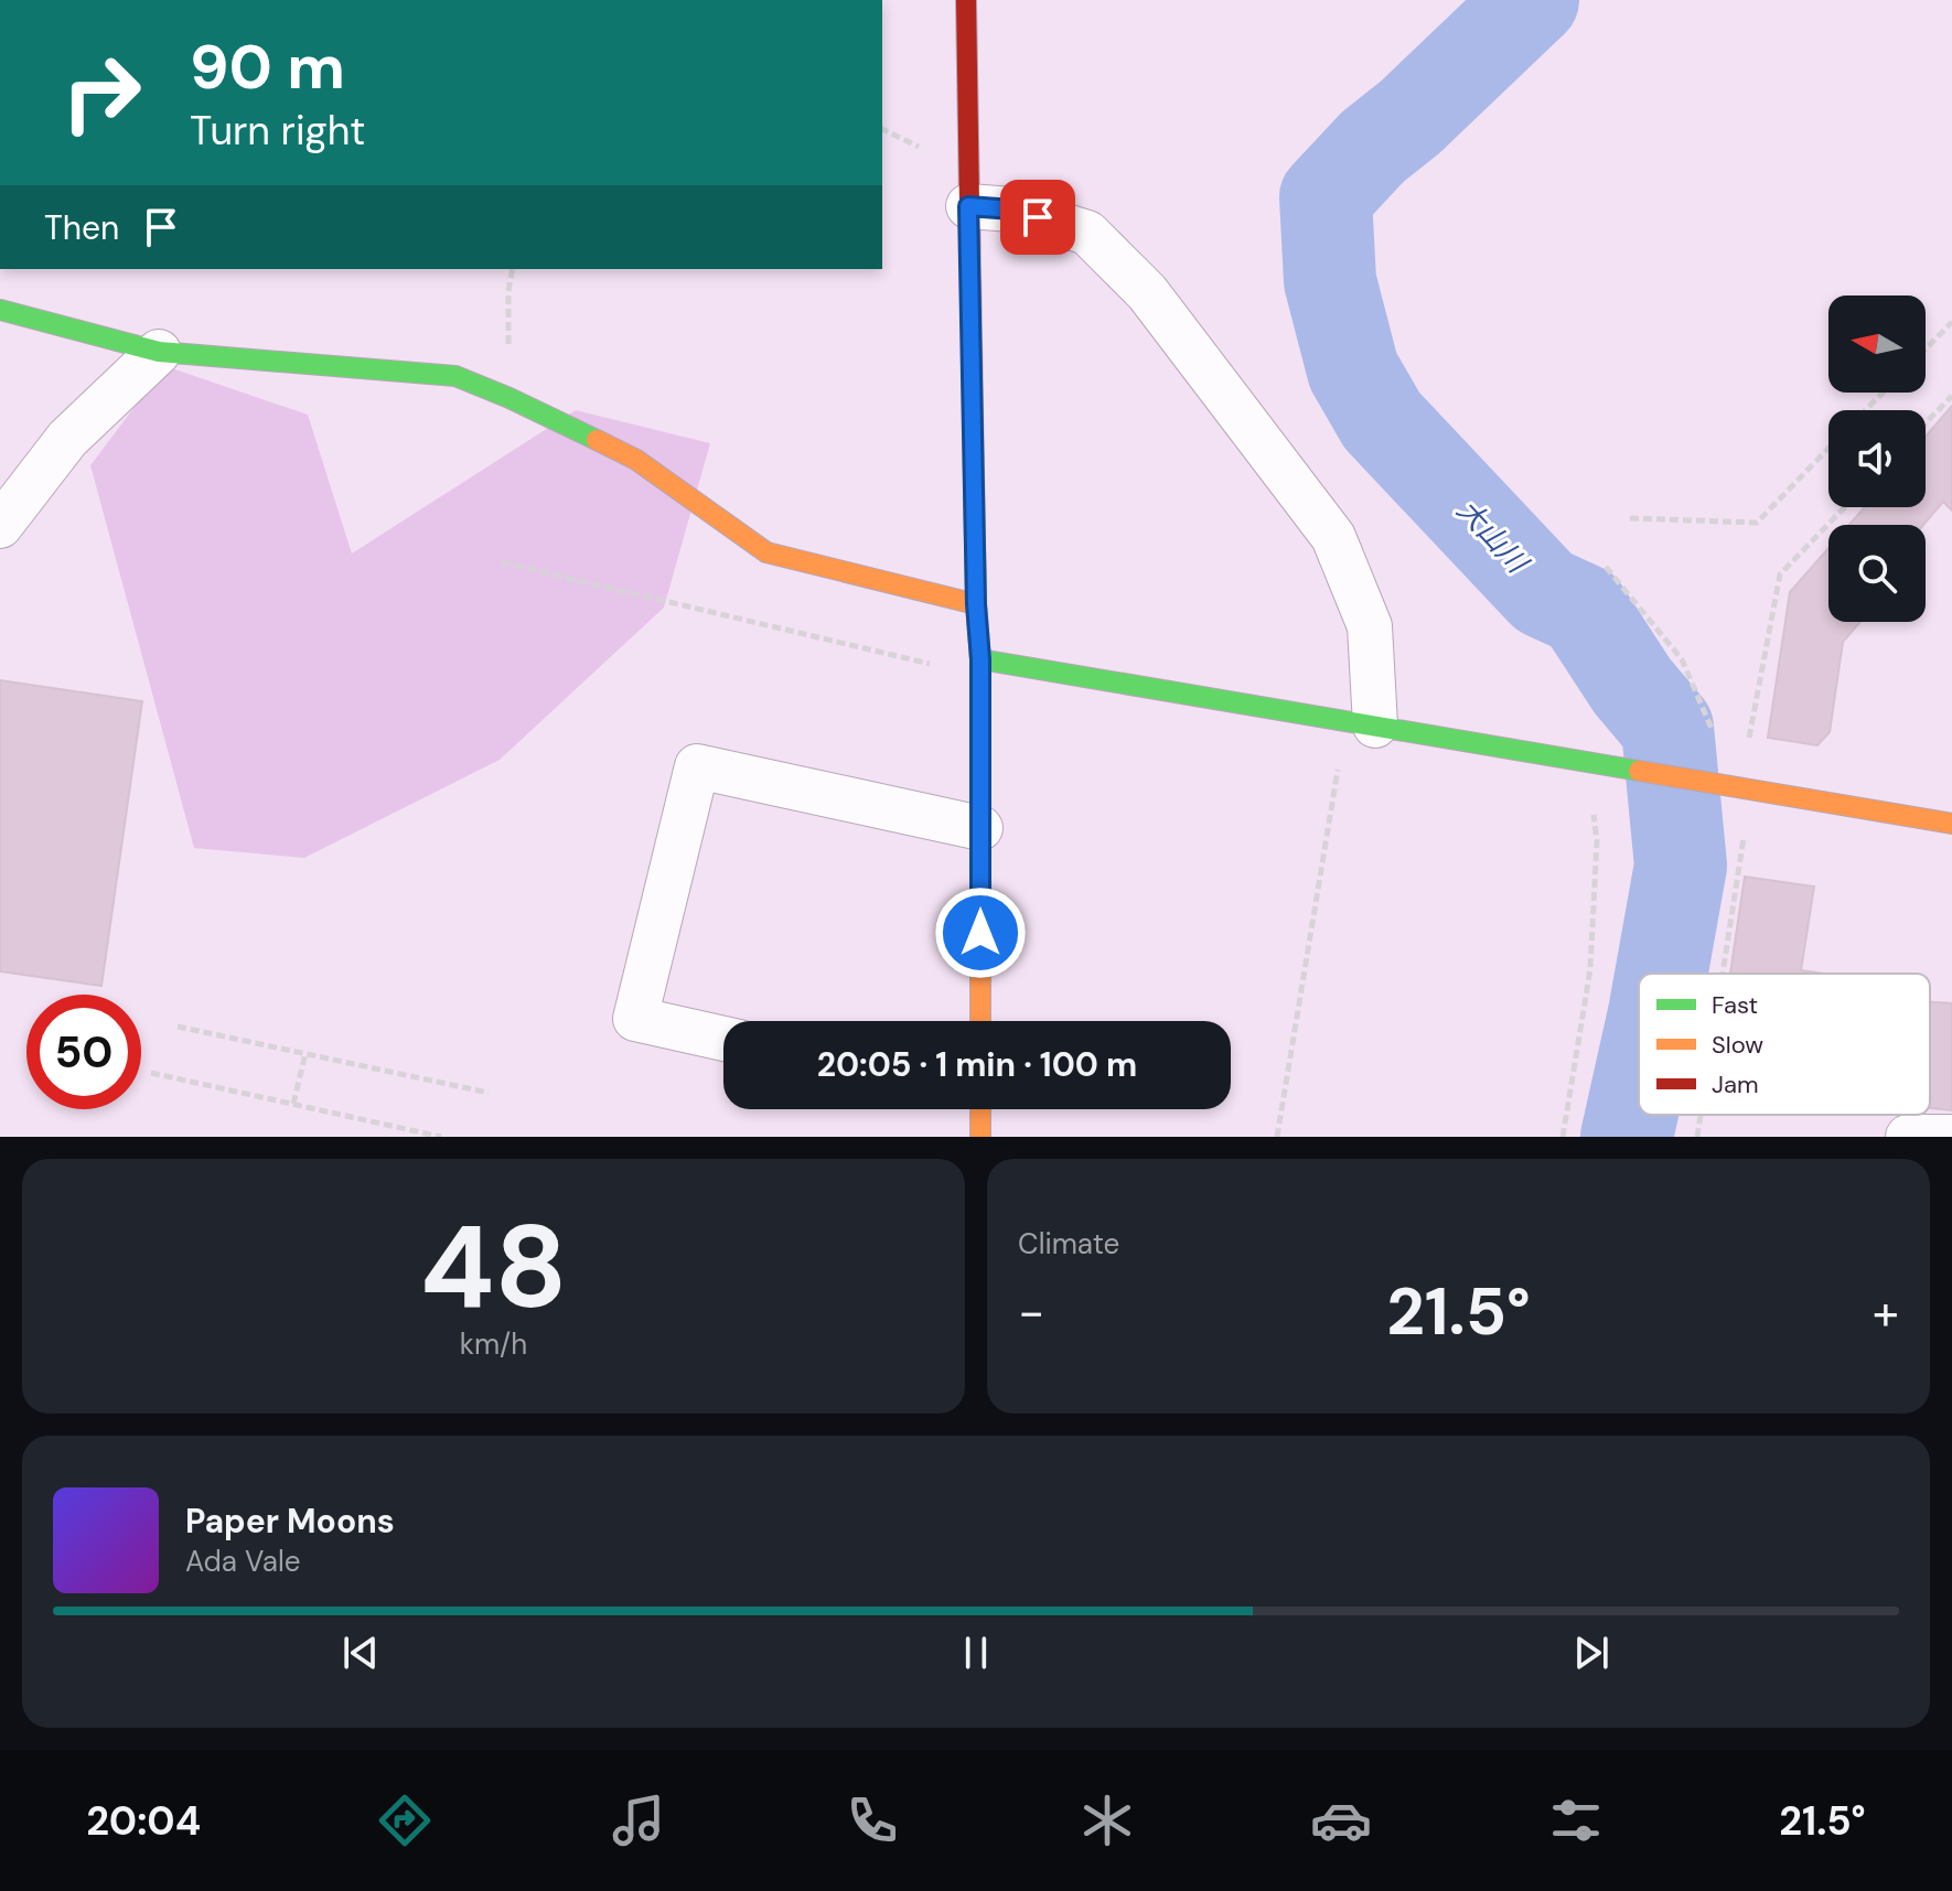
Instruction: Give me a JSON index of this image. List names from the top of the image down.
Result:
{
  "water": ["大山川"],
  "legend": ["Fast", "Slow", "Jam"],
  "north": "left",
  "page": {
    "turn": ["90 m", "Turn right"],
    "then": "Then",
    "limit": "50",
    "trip": "20:05 · 1 min · 100 m",
    "tile": [
      ["48", "km/h"],
      "Climate"
    ],
    "heat": ["−", "21.5°", "+"],
    "song": ["Paper Moons", "Ada Vale"],
    "tabs": ["20:04", "21.5°"]
  }
}
